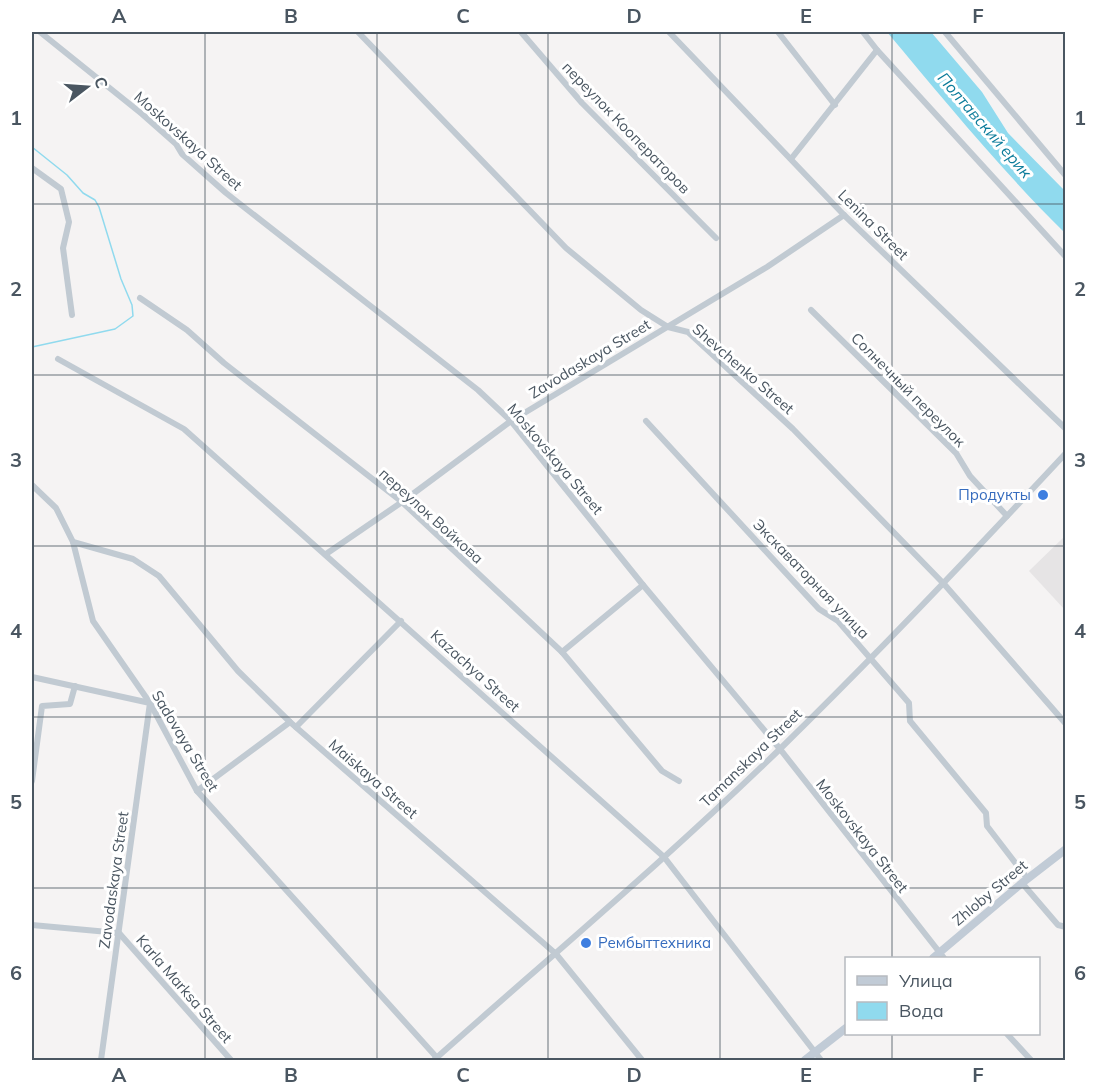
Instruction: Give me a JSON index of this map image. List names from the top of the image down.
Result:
{
  "streets": {
    "street": [
      "переулок Кооператоров",
      "Moskovskaya Street",
      "Lenina Street",
      "Zavodaskaya Street",
      "Shevchenko Street",
      "Солнечный переулок",
      "переулок Войкова",
      "Экскаваторная улица",
      "Kazachya Street",
      "Sadovaya Street",
      "Tamanskaya Street",
      "Maiskaya Street",
      "Zhloby Street",
      "Karla Marksa Street"
    ]
  },
  "crossings": [
    ["Moskovskaya Street", "Zavodaskaya Street"],
    ["Moskovskaya Street", "Tamanskaya Street"],
    ["Moskovskaya Street", "Zhloby Street"],
    ["Lenina Street", "Zavodaskaya Street"],
    ["Zavodaskaya Street", "Shevchenko Street"],
    ["Zavodaskaya Street", "переулок Войкова"],
    ["Zavodaskaya Street", "Kazachya Street"],
    ["Zavodaskaya Street", "Sadovaya Street"],
    ["Zavodaskaya Street", "Karla Marksa Street"],
    ["Shevchenko Street", "Tamanskaya Street"],
    ["Солнечный переулок", "Tamanskaya Street"],
    ["Экскаваторная улица", "Tamanskaya Street"],
    ["Экскаваторная улица", "Zhloby Street"],
    ["Kazachya Street", "Tamanskaya Street"],
    ["Sadovaya Street", "Tamanskaya Street"],
    ["Sadovaya Street", "Maiskaya Street"],
    ["Tamanskaya Street", "Maiskaya Street"]
  ],
  "water": ["Полтавский ерик"],
  "places": ["Продукты", "Рембыттехника"],
  "legend": ["Улица", "Вода"],
  "north": "right",
  "grid": {
    "columns": [
      "A",
      "B",
      "C",
      "D",
      "E",
      "F"
    ],
    "rows": [
      "1",
      "2",
      "3",
      "4",
      "5",
      "6"
    ]
  }
}
